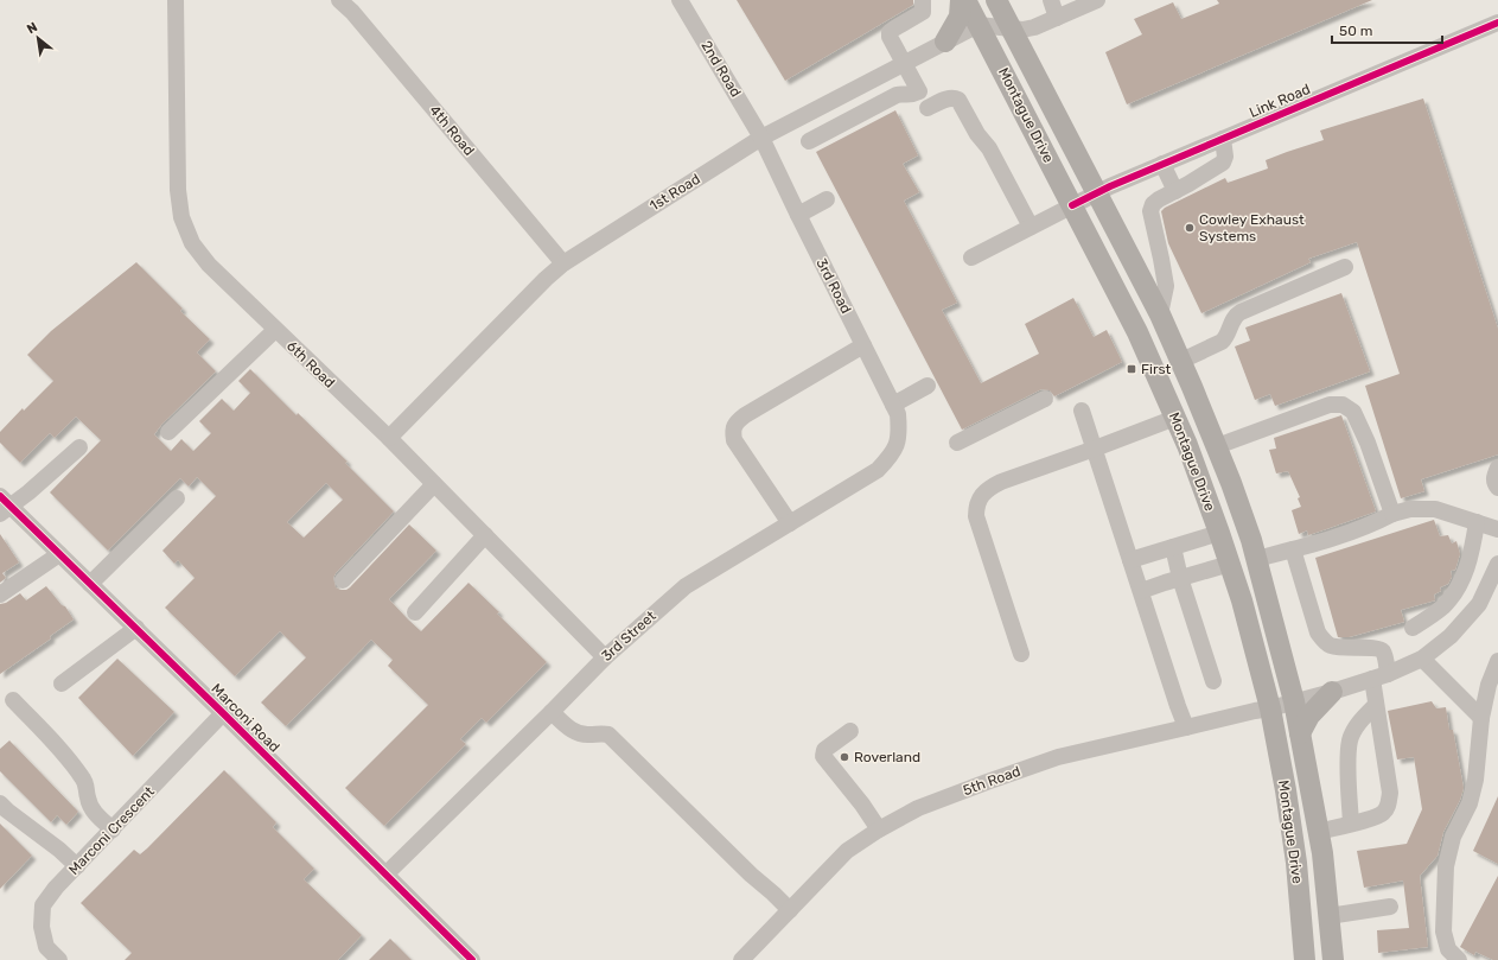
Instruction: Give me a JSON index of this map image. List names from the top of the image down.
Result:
{
  "streets": {
    "main road": ["Montague Drive"],
    "street": [
      "2nd Road",
      "Link Road",
      "4th Road",
      "1st Road",
      "3rd Road",
      "6th Road",
      "3rd Street",
      "Marconi Road",
      "5th Road",
      "Marconi Crescent"
    ]
  },
  "crossings": [
    ["2nd Road", "1st Road"],
    ["2nd Road", "3rd Road"],
    ["Link Road", "Montague Drive"],
    ["Montague Drive", "1st Road"],
    ["Montague Drive", "5th Road"],
    ["4th Road", "1st Road"],
    ["1st Road", "3rd Road"],
    ["1st Road", "6th Road"],
    ["3rd Road", "3rd Street"],
    ["6th Road", "3rd Street"],
    ["3rd Street", "Marconi Road"],
    ["Marconi Road", "Marconi Crescent"]
  ],
  "places": {
    "other": ["Cowley Exhaust Systems", "Roverland"],
    "transit": ["First"]
  },
  "scale_bar": "50 m",
  "north": "top left"
}
